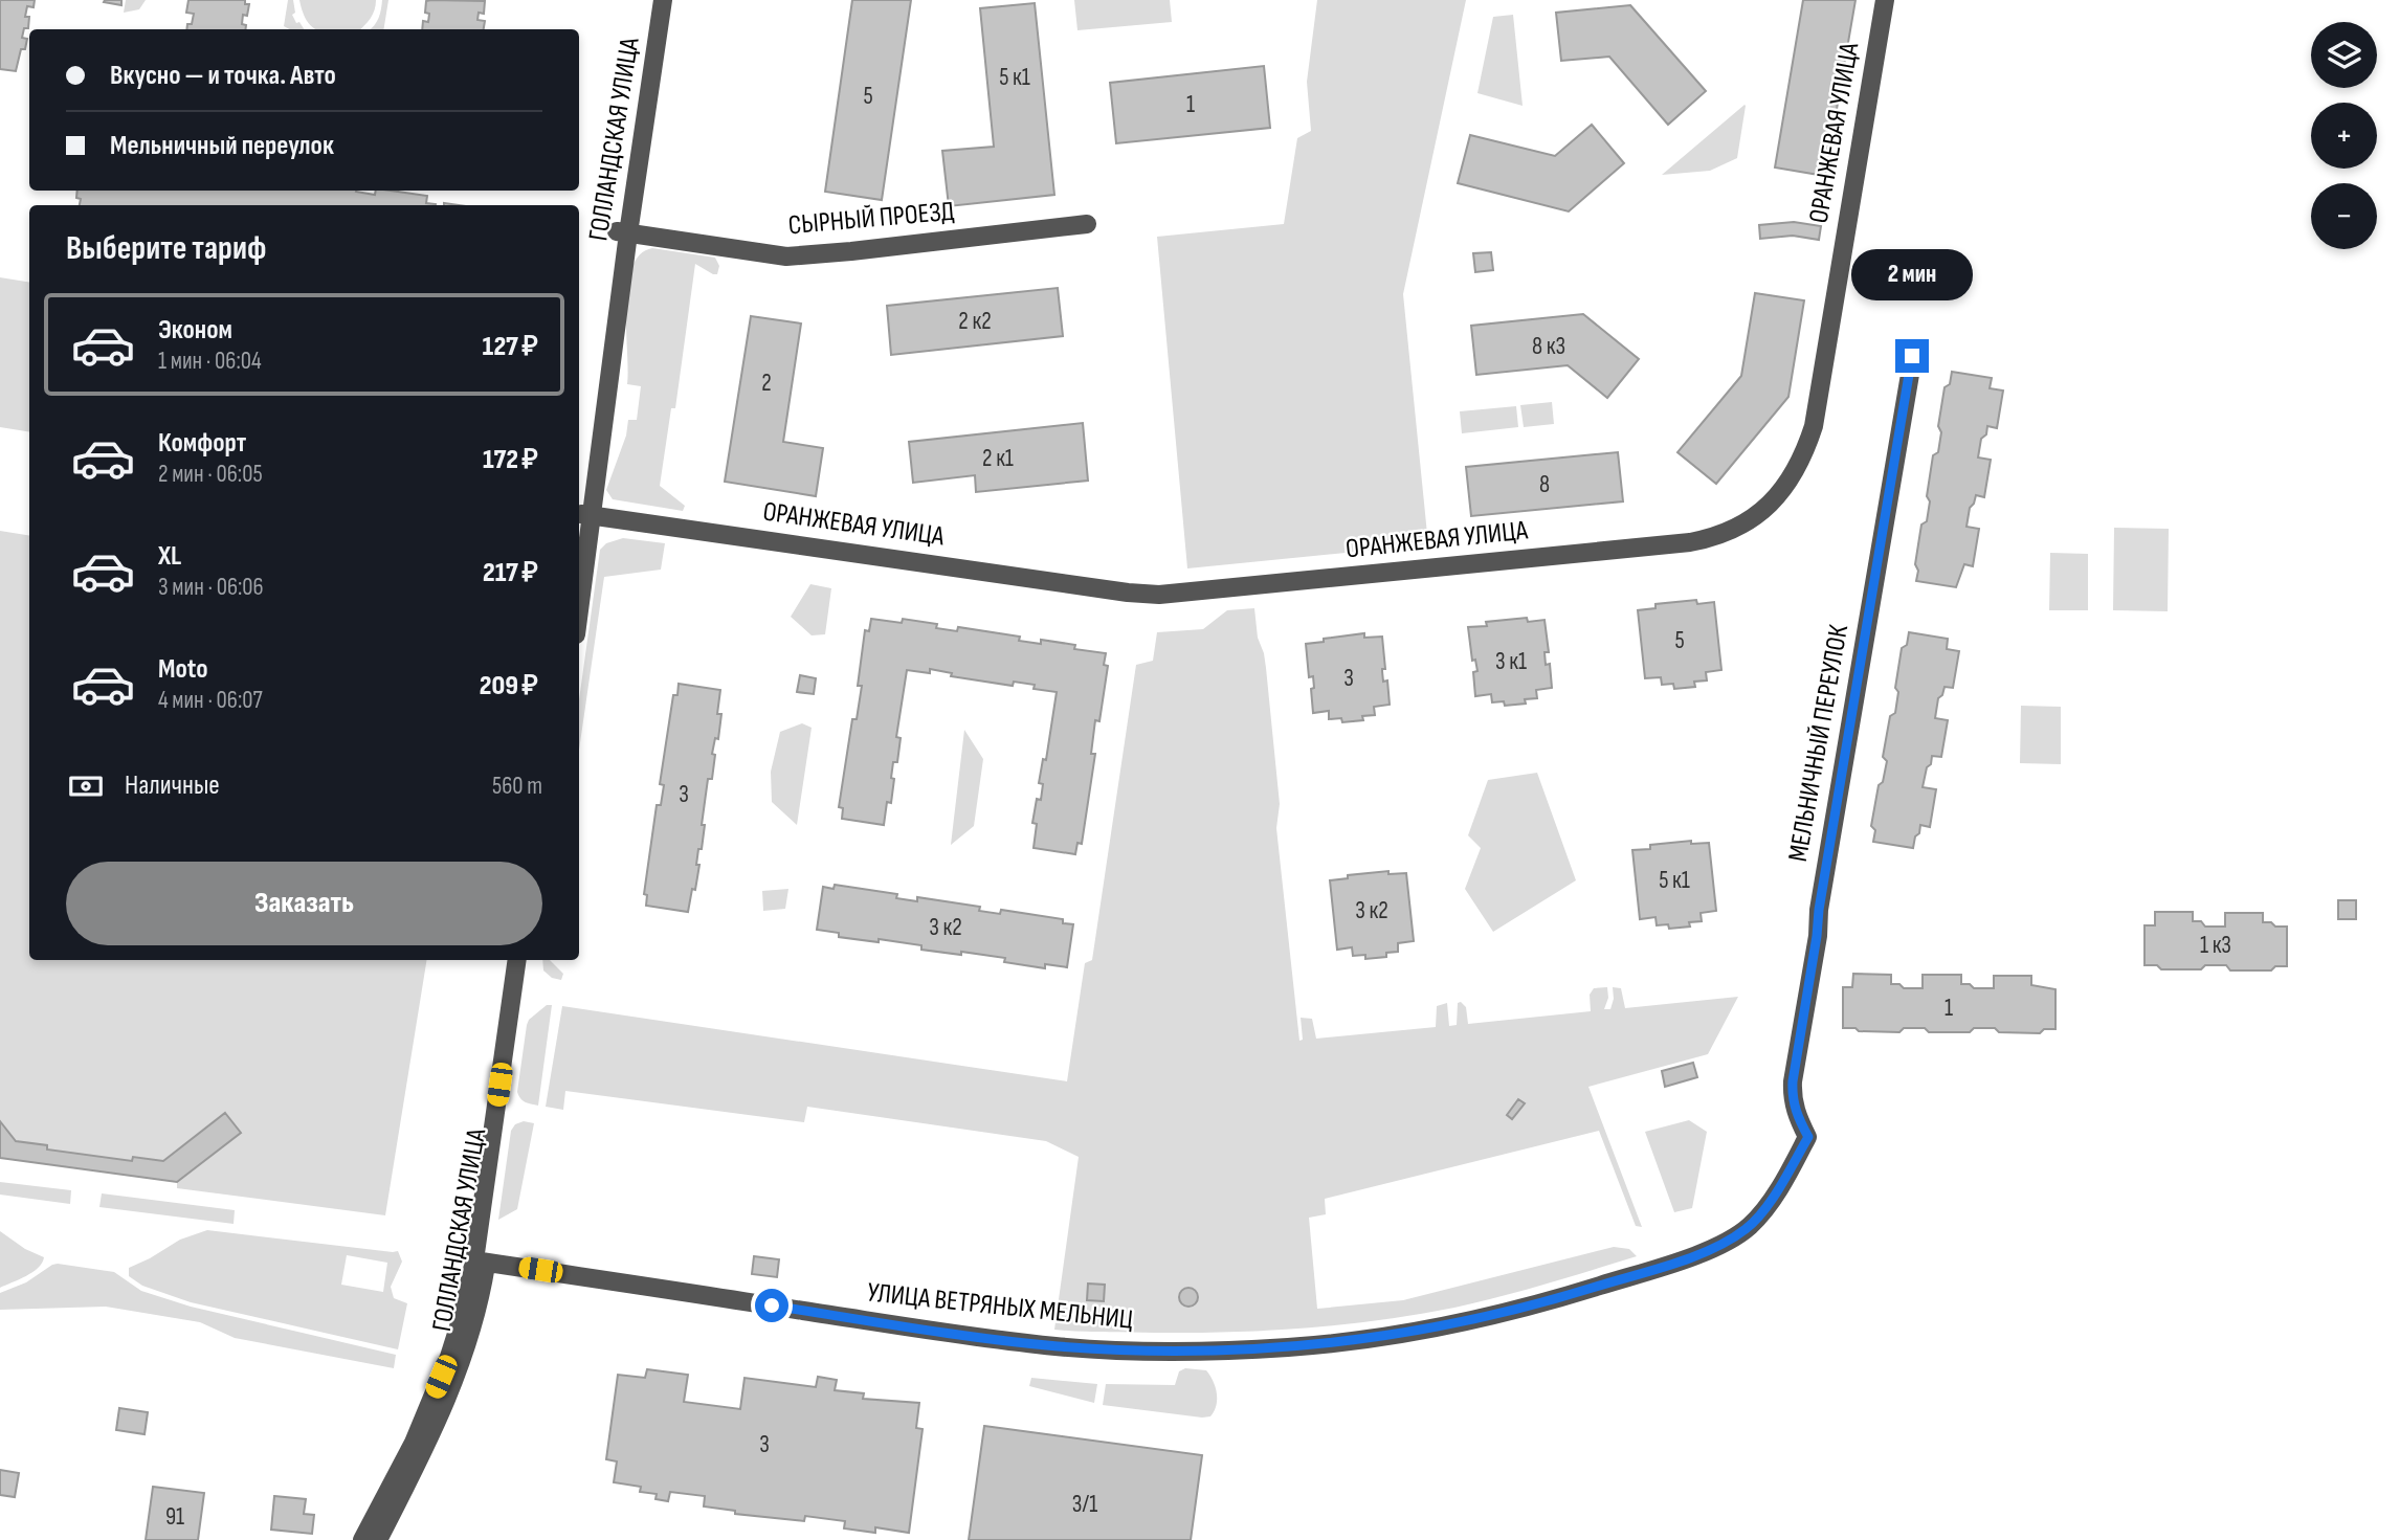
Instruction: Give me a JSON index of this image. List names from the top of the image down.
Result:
{
  "streets": {
    "street": [
      "ОРАНЖЕВАЯ УЛИЦА",
      "ГОЛЛАНДСКАЯ УЛИЦА",
      "СЫРНЫЙ ПРОЕЗД",
      "МЕЛЬНИЧНЫЙ ПЕРЕУЛОК",
      "УЛИЦА ВЕТРЯНЫХ МЕЛЬНИЦ"
    ]
  },
  "crossings": [
    ["ОРАНЖЕВАЯ УЛИЦА", "ГОЛЛАНДСКАЯ УЛИЦА"],
    ["ГОЛЛАНДСКАЯ УЛИЦА", "СЫРНЫЙ ПРОЕЗД"],
    ["ГОЛЛАНДСКАЯ УЛИЦА", "УЛИЦА ВЕТРЯНЫХ МЕЛЬНИЦ"],
    ["МЕЛЬНИЧНЫЙ ПЕРЕУЛОК", "УЛИЦА ВЕТРЯНЫХ МЕЛЬНИЦ"]
  ],
  "house_numbers": [
    "5 к1",
    "5",
    "1",
    "2 к2",
    "8 к3",
    "2",
    "2 к1",
    "8",
    "5",
    "3 к1",
    "3",
    "3",
    "5 к1",
    "3 к2",
    "3 к2",
    "1 к3",
    "1",
    "3",
    "3/1",
    "91"
  ],
  "page": {
    "map_buttons": ["+", "−"],
    "banner": ["Вкусно — и точка. Авто", "Мельничный переулок"],
    "heading": "Выберите тариф",
    "bubble": "2 мин",
    "list": [
      {
        "name": "Эконом",
        "note": "1 мин · 06:04",
        "value": "127 ₽"
      },
      {
        "name": "Комфорт",
        "note": "2 мин · 06:05",
        "value": "172 ₽"
      },
      {
        "name": "XL",
        "note": "3 мин · 06:06",
        "value": "217 ₽"
      },
      {
        "name": "Moto",
        "note": "4 мин · 06:07",
        "value": "209 ₽"
      }
    ],
    "pay": ["Наличные", "560 m"],
    "buttons": "Заказать"
  }
}
